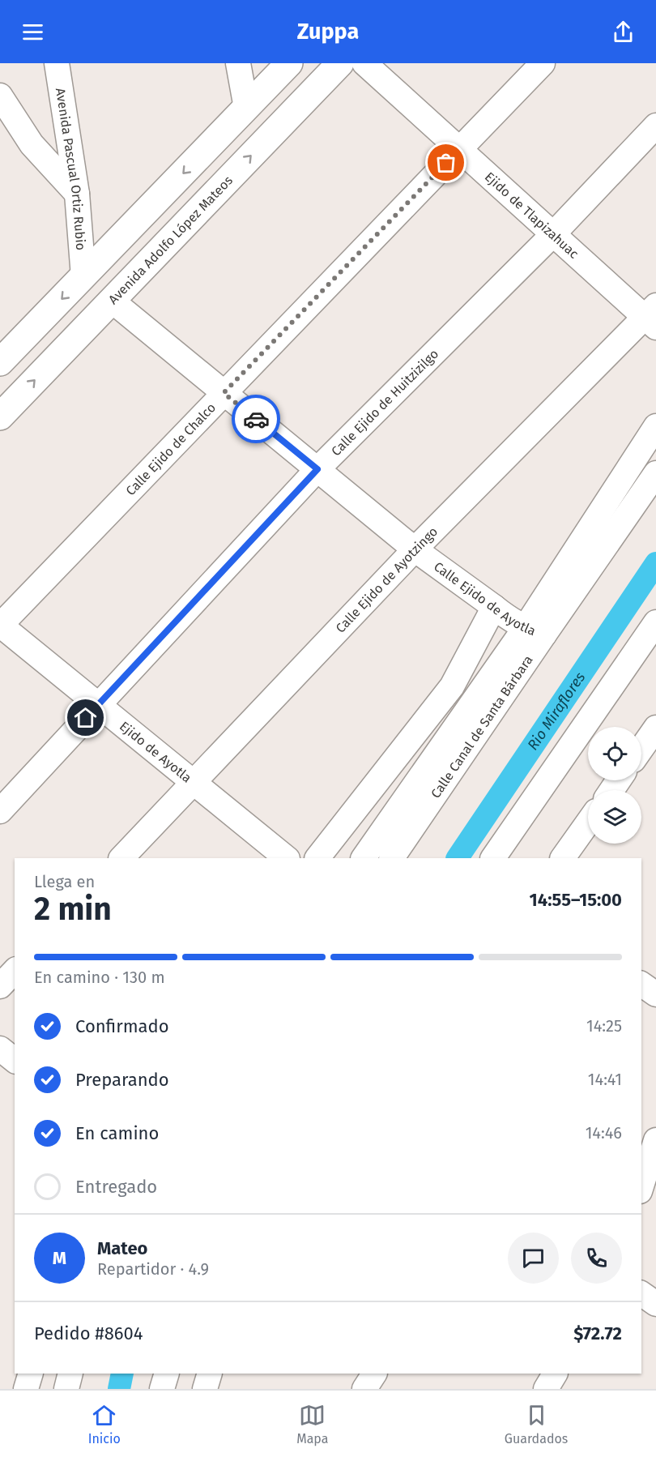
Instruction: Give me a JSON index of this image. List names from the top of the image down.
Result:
{
  "streets": {
    "main road": ["Avenida Adolfo López Mateos"],
    "street": [
      "Avenida Pascual Ortiz Rubio",
      "Ejido de Tlapizahuac",
      "Calle Ejido de Huitzizilgo",
      "Calle Ejido de Chalco",
      "Calle Ejido de Ayotzingo",
      "Calle Ejido de Ayotla",
      "Calle Canal de Santa Bárbara",
      "Ejido de Ayotla"
    ]
  },
  "crossings": [
    ["Ejido de Tlapizahuac", "Calle Ejido de Huitzizilgo"],
    ["Ejido de Tlapizahuac", "Calle Ejido de Chalco"],
    ["Ejido de Tlapizahuac", "Calle Ejido de Ayotzingo"],
    ["Avenida Adolfo López Mateos", "Calle Ejido de Ayotla"],
    ["Calle Ejido de Huitzizilgo", "Calle Ejido de Ayotla"],
    ["Calle Ejido de Huitzizilgo", "Ejido de Ayotla"],
    ["Calle Ejido de Chalco", "Calle Ejido de Ayotla"],
    ["Calle Ejido de Chalco", "Ejido de Ayotla"],
    ["Calle Ejido de Ayotzingo", "Calle Ejido de Ayotla"],
    ["Calle Ejido de Ayotzingo", "Ejido de Ayotla"],
    ["Calle Ejido de Ayotla", "Calle Canal de Santa Bárbara"]
  ],
  "water": ["Rio Miraflores"],
  "page": {
    "header": "Zuppa",
    "heading": ["2 min", "Llega en", "14:55–15:00"],
    "panel": [
      "Mateo",
      "Repartidor · 4.9",
      "Pedido #8604",
      "$72.72"
    ],
    "bar": "En camino · 130 m",
    "list": [
      ["Confirmado", "14:25"],
      ["Preparando", "14:41"],
      ["En camino", "14:46"],
      "Entregado"
    ],
    "round": "M",
    "tabs": ["Inicio", "Mapa", "Guardados"]
  }
}
